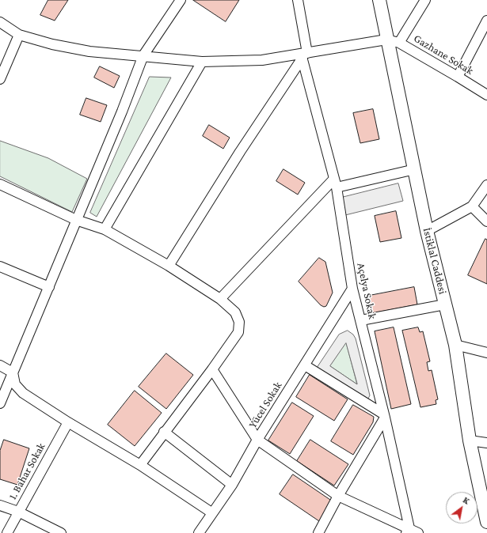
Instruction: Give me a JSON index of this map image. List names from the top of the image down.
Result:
{
  "streets": {
    "main road": ["İstiklal Caddesi"],
    "street": [
      "Gazhane Sokak",
      "Açelya Sokak",
      "Yücel Sokak",
      "1. Bahar Sokak"
    ]
  },
  "crossings": [
    ["Gazhane Sokak", "İstiklal Caddesi"],
    ["Açelya Sokak", "Yücel Sokak"]
  ],
  "north": "top right"
}
